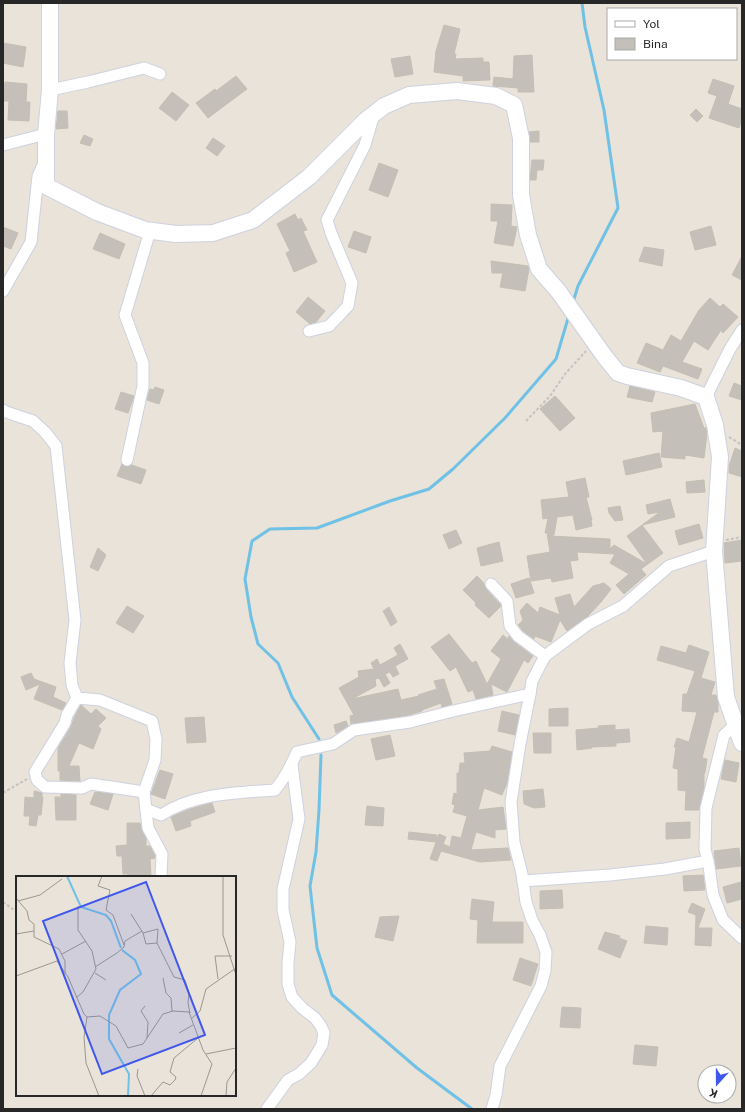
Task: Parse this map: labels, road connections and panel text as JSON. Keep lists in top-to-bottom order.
{
  "legend": ["Yol", "Bina"],
  "north": "bottom"
}
